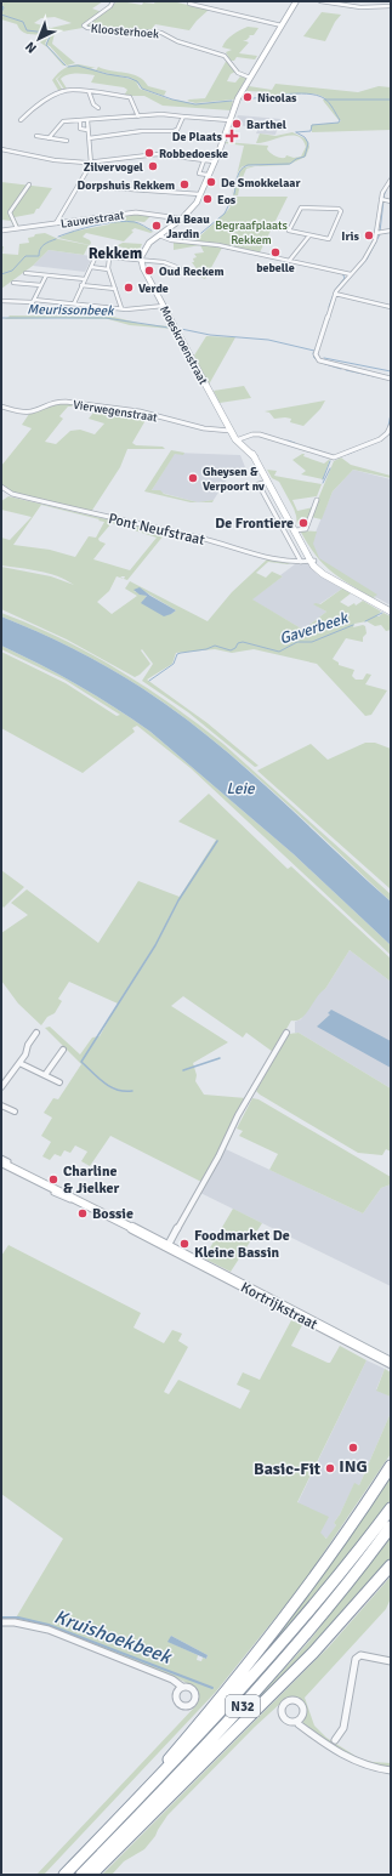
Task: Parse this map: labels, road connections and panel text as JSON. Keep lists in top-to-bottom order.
{
  "streets": {
    "highway": ["N32"],
    "main road": ["Moeskroenstraat", "Kortrijkstraat"],
    "street": [
      "Kloosterhoek",
      "Lauwestraat",
      "Vierwegenstraat",
      "Pont Neufstraat"
    ]
  },
  "crossings": [
    ["Moeskroenstraat", "Vierwegenstraat"],
    ["Moeskroenstraat", "Pont Neufstraat"]
  ],
  "districts": ["Rekkem"],
  "water": [
    "Meurissonbeek",
    "Gaverbeek",
    "Leie",
    "Kruishoekbeek"
  ],
  "parks": ["Begraafplaats Rekkem"],
  "places": {
    "other": [
      "Nicolas",
      "Barthel",
      "Robbedoeske",
      "Zilvervogel",
      "De Smokkelaar",
      "Dorpshuis Rekkem",
      "Eos",
      "Au Beau Jardin",
      "Iris",
      "bebelle",
      "Oud Reckem",
      "Verde",
      "Gheysen & Verpoort nv",
      "De Frontiere",
      "Charline & Jielker",
      "Bossie",
      "Foodmarket De Kleine Bassin",
      "ING",
      "Basic-Fit"
    ],
    "health": ["De Plaats"]
  },
  "north": "bottom left"
}
